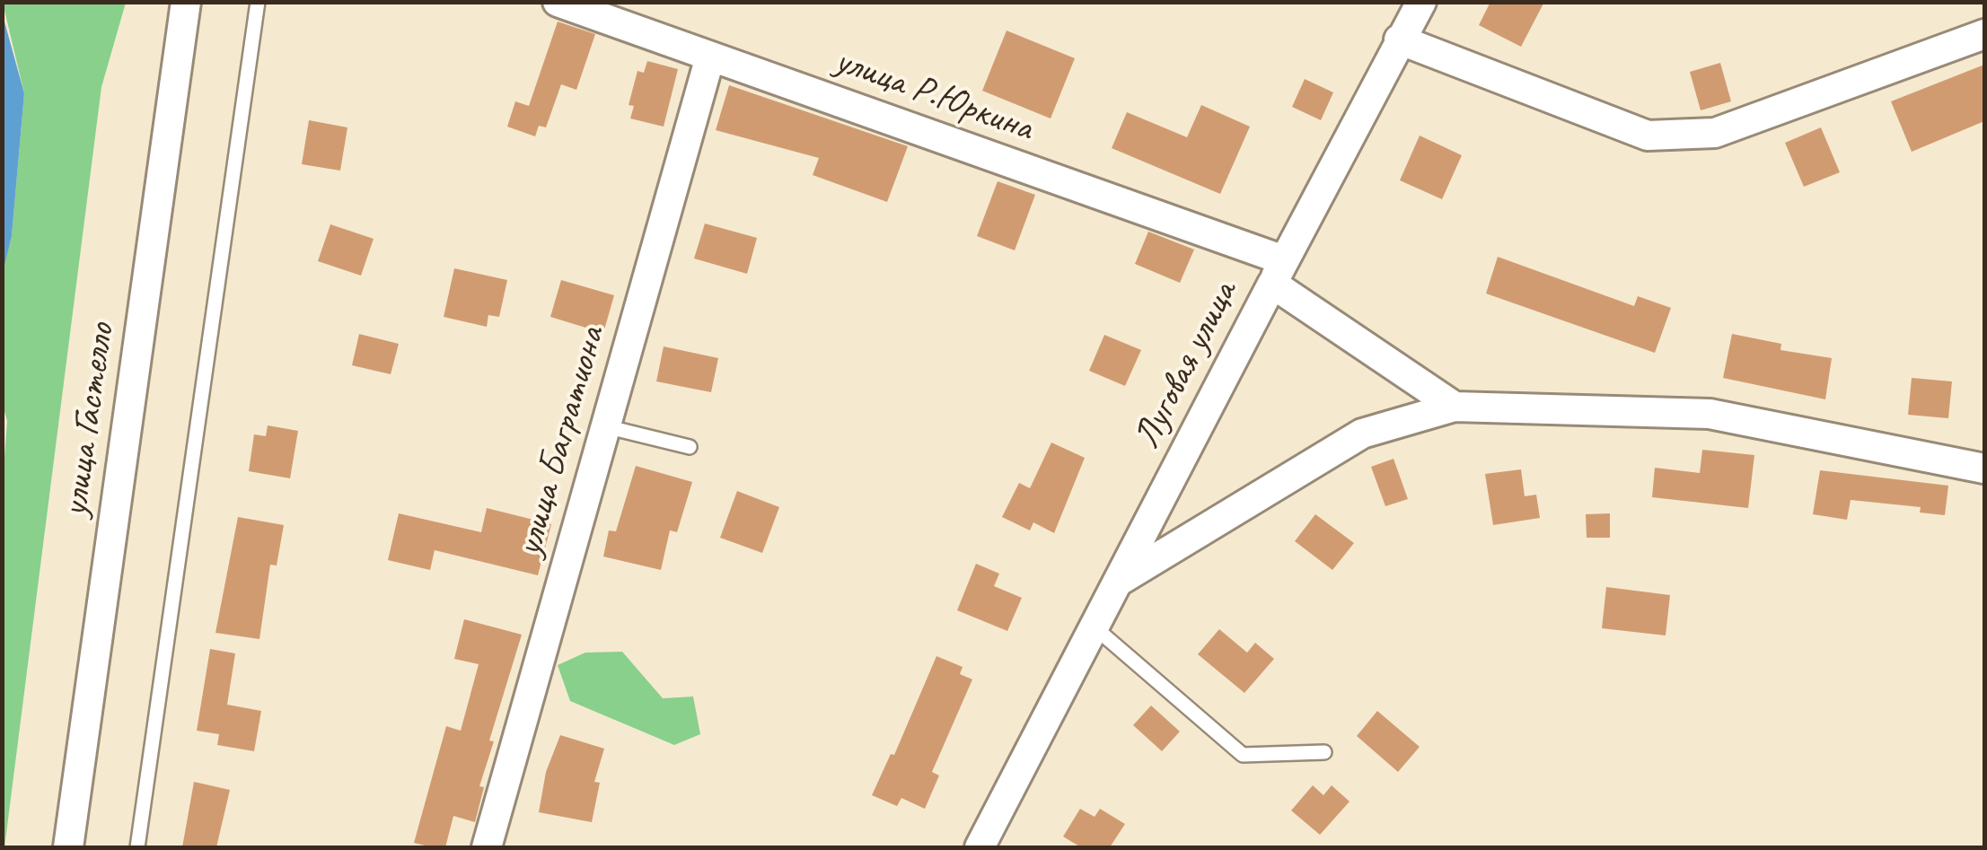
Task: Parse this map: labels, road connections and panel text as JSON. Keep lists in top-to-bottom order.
{
  "streets": {
    "street": [
      "улица Р.Юркина",
      "Луговая улица",
      "улица Гастелло",
      "улица Багратиона"
    ]
  },
  "crossings": [
    ["улица Р.Юркина", "Луговая улица"],
    ["улица Р.Юркина", "улица Багратиона"]
  ]
}
